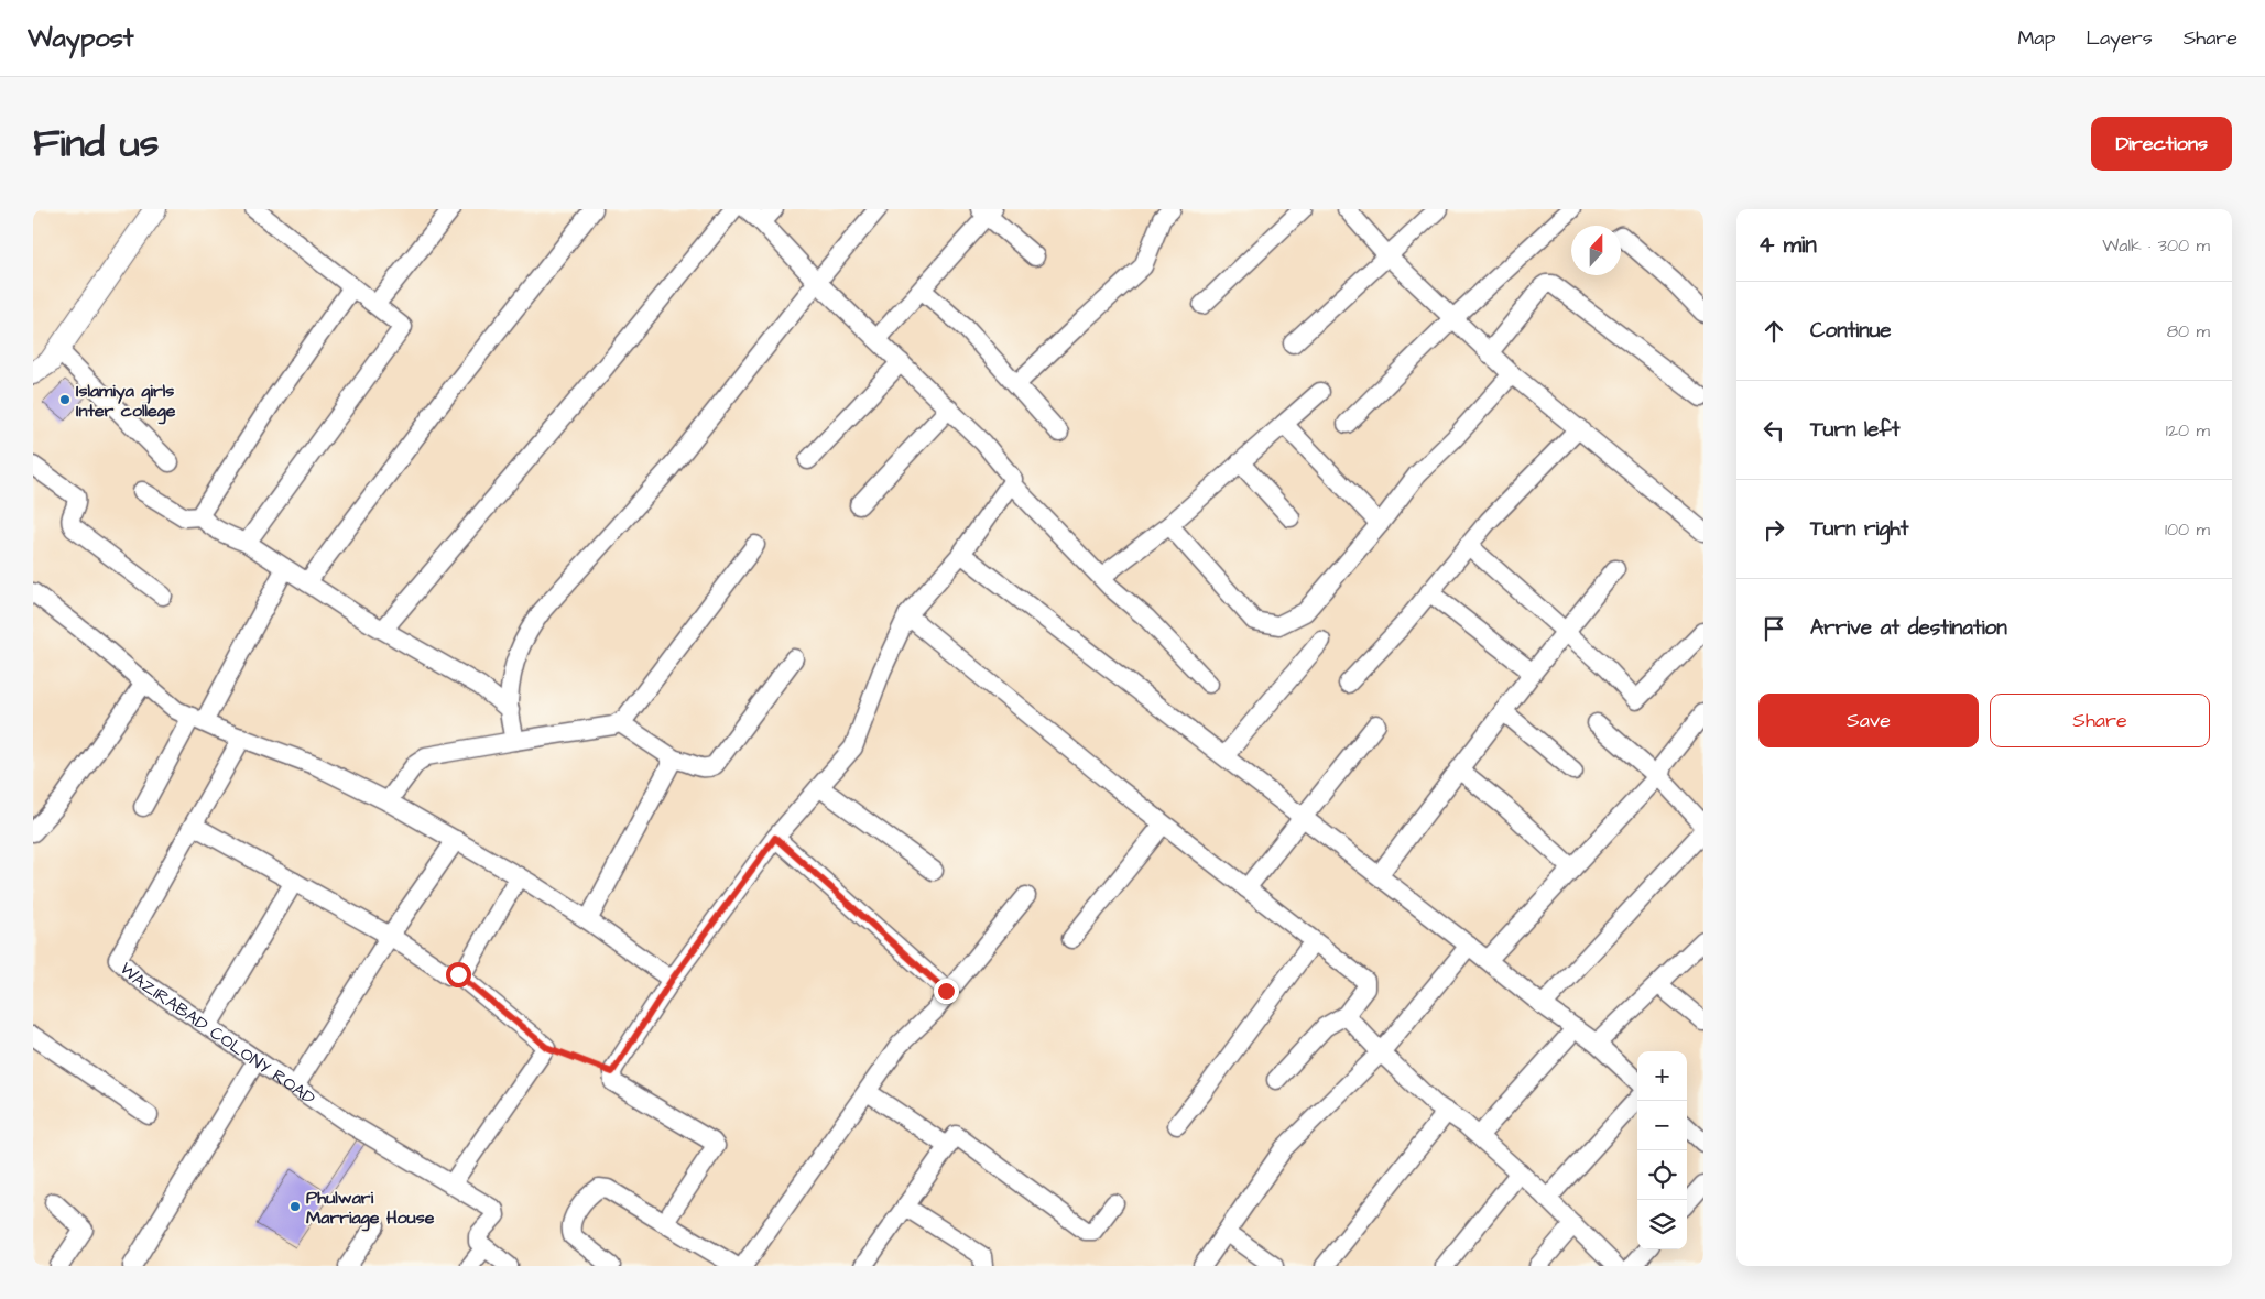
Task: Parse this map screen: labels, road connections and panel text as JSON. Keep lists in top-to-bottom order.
{
  "streets": {
    "street": ["WAZIRABAD COLONY ROAD"]
  },
  "places": ["Islamiya girls Inter college", "Phulwari Marriage House"],
  "north": "top",
  "page": {
    "header": "Waypost",
    "nav": ["Map", "Layers", "Share"],
    "title": "Find us",
    "buttons": [
      "Directions",
      ["Save", "Share"]
    ],
    "heading": ["4 min", "Walk · 300 m"],
    "list": [
      ["Continue", "80 m"],
      ["Turn left", "120 m"],
      ["Turn right", "100 m"],
      "Arrive at destination"
    ],
    "map_buttons": ["+", "−"]
  }
}
